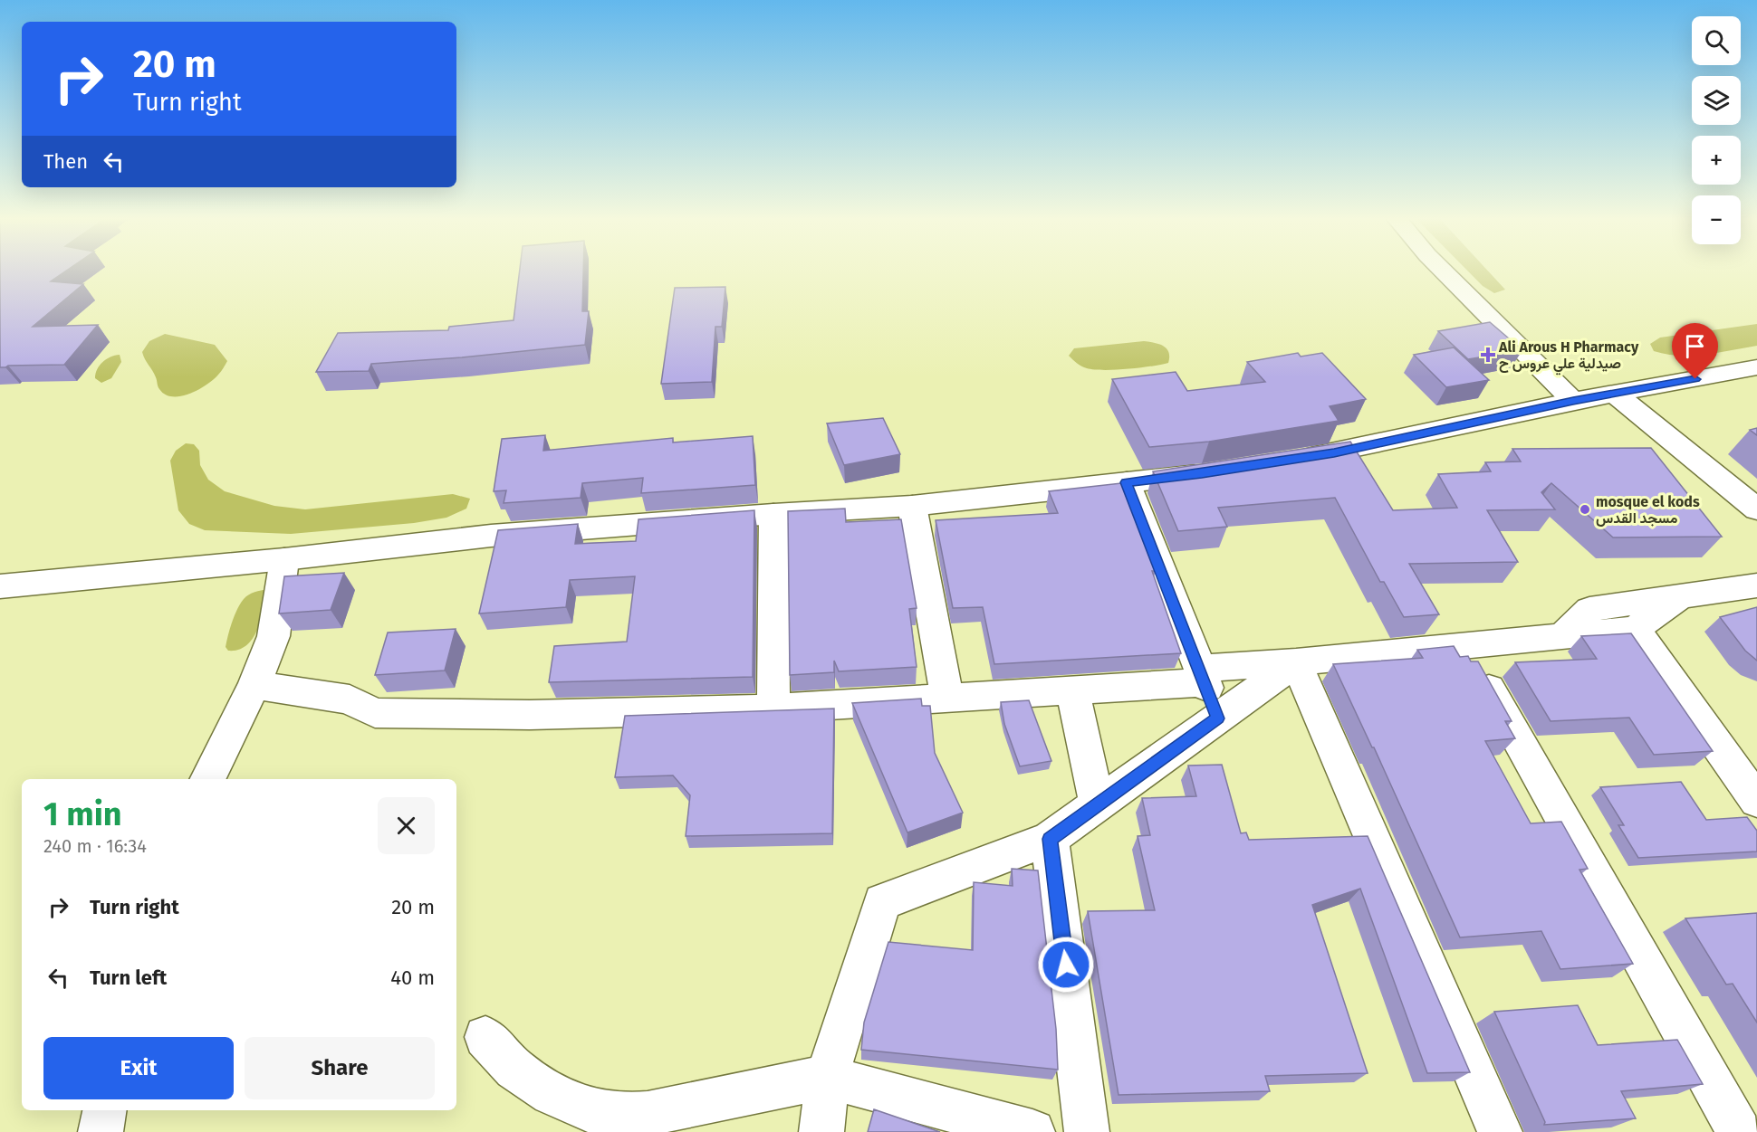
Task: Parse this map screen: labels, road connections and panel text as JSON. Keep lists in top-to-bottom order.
{
  "places": {
    "health": ["Ali Arous H Pharmacy صيدلية علي عروس ح"],
    "other": ["mosque el kods مسجد القدس"]
  },
  "page": {
    "map_buttons": ["+", "−"],
    "turn": ["20 m", "Turn right"],
    "then": "Then",
    "heading": ["1 min", "240 m · 16:34"],
    "list": [
      {
        "name": "Turn right",
        "value": "20 m"
      },
      {
        "name": "Turn left",
        "value": "40 m"
      }
    ],
    "buttons": ["Exit", "Share"]
  }
}
